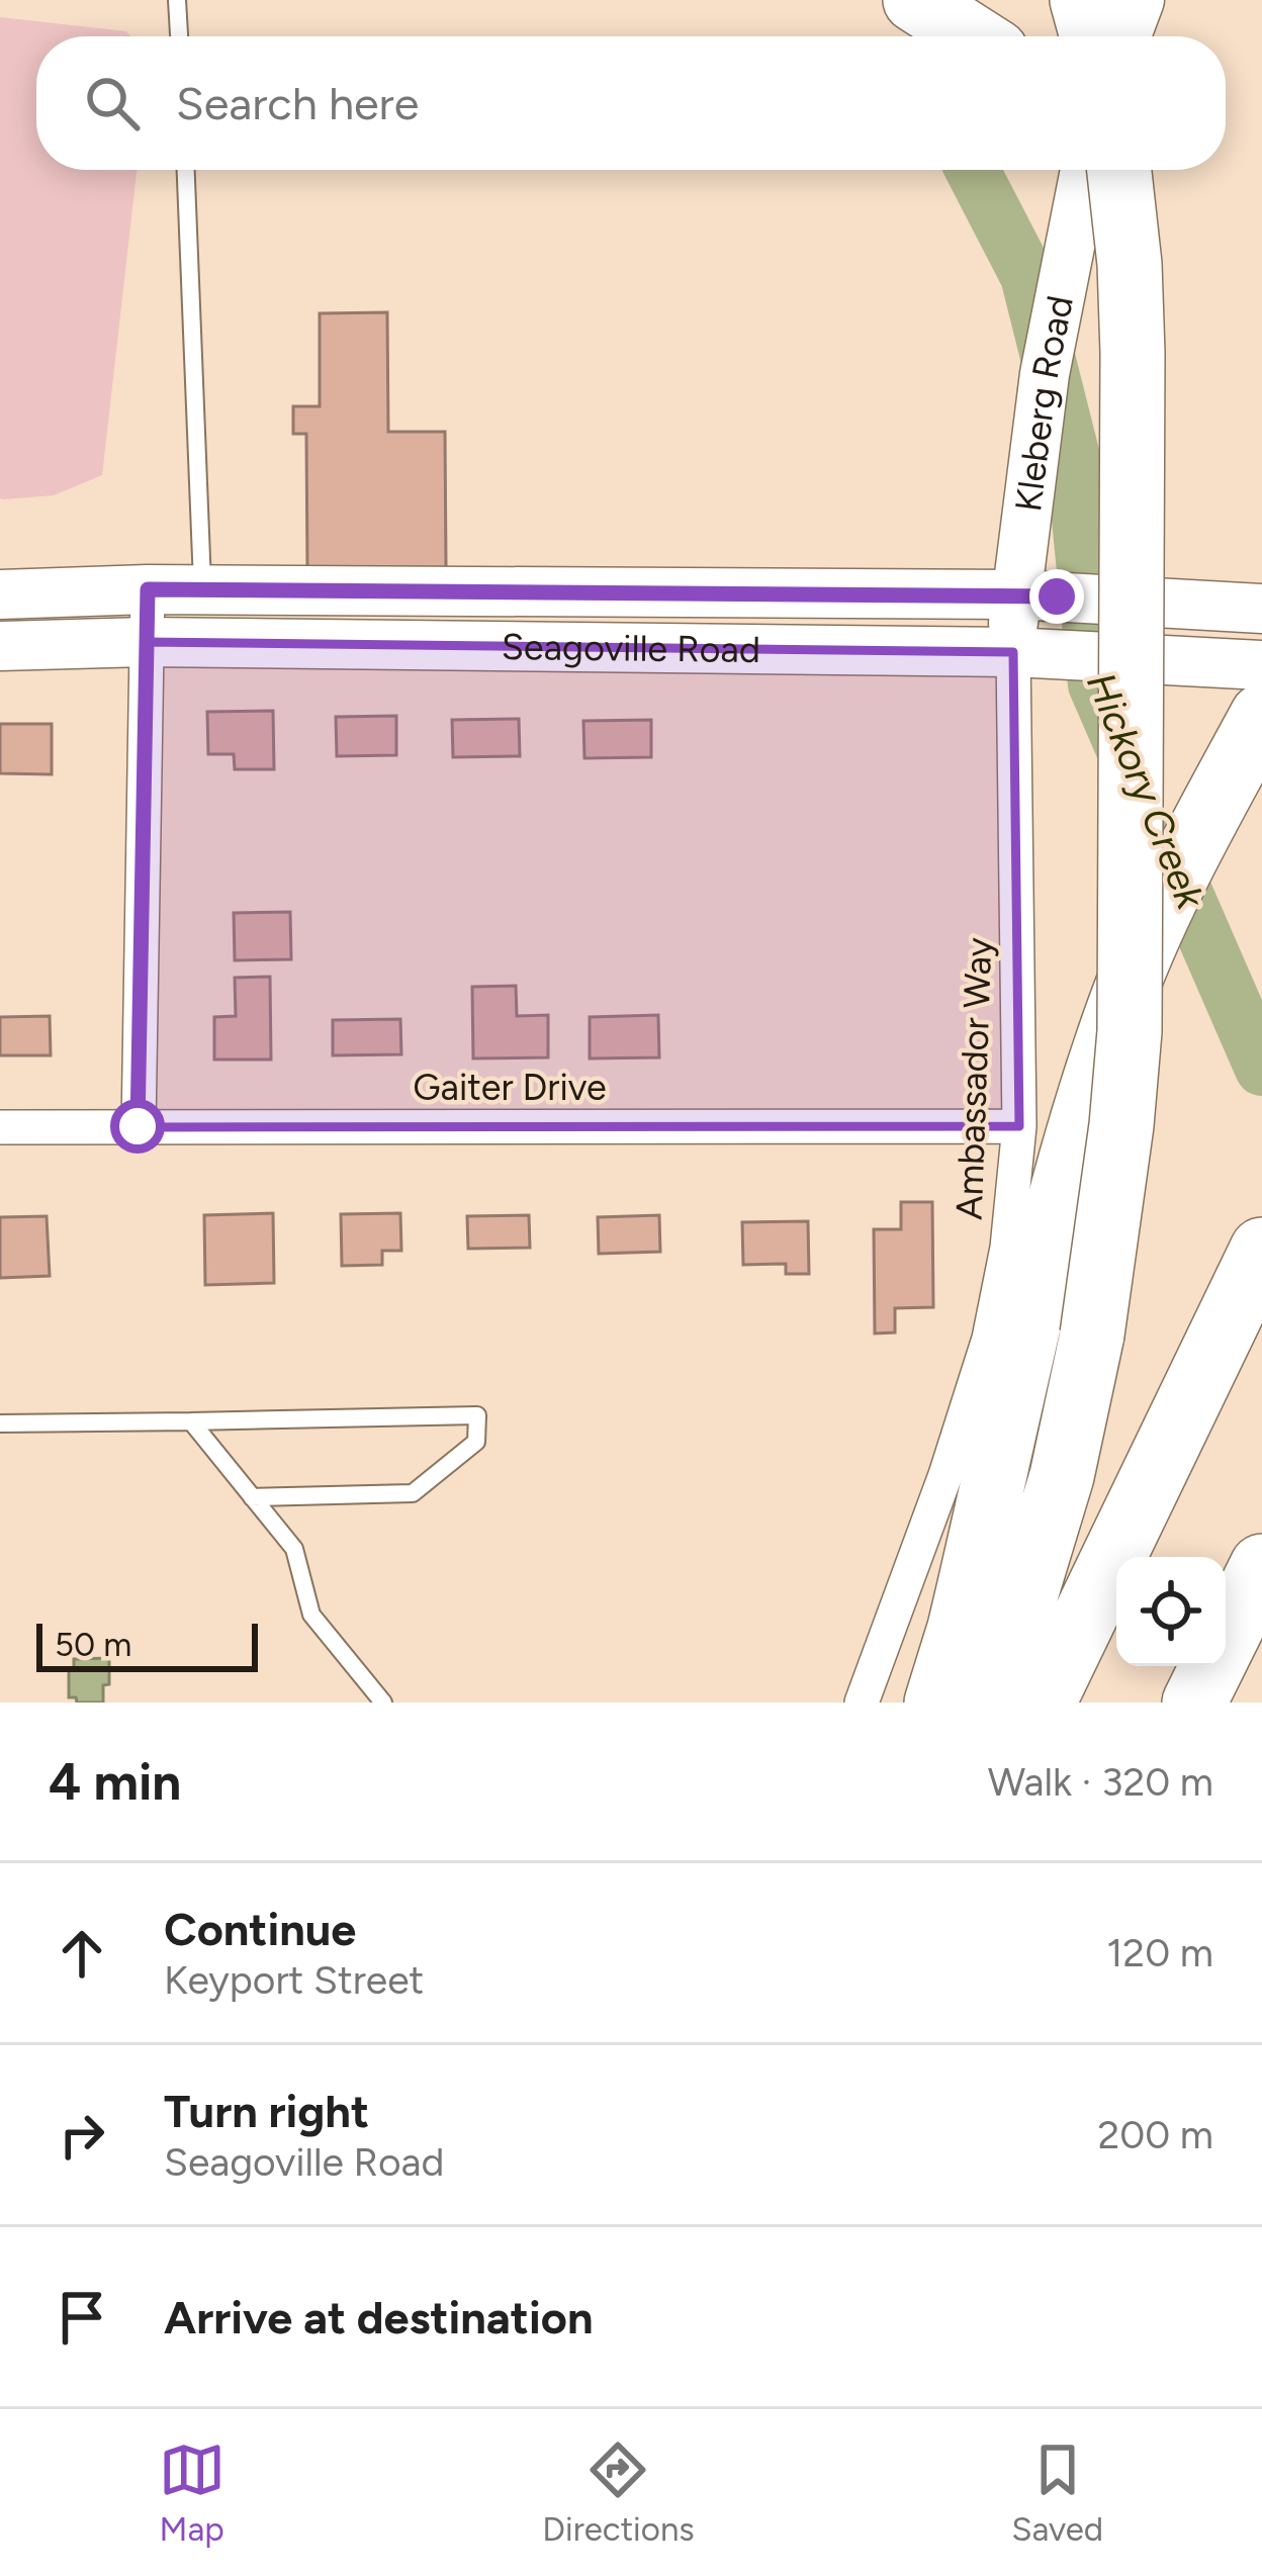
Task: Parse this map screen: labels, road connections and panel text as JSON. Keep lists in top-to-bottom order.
{
  "streets": {
    "main road": ["Kleberg Road", "Seagoville Road"],
    "street": ["Ambassador Way", "Gaiter Drive"]
  },
  "crossings": [
    ["Kleberg Road", "Seagoville Road"],
    ["Kleberg Road", "Ambassador Way"],
    ["Seagoville Road", "Ambassador Way"],
    ["Ambassador Way", "Gaiter Drive"]
  ],
  "water": ["Hickory Creek"],
  "scale_bar": "50 m",
  "page": {
    "search": "Search here",
    "scale": "50 m",
    "heading": ["4 min", "Walk · 320 m"],
    "list": [
      ["Continue", "Keyport Street", "120 m"],
      ["Turn right", "Seagoville Road", "200 m"],
      "Arrive at destination"
    ],
    "nav": ["Map", "Directions", "Saved"]
  }
}
